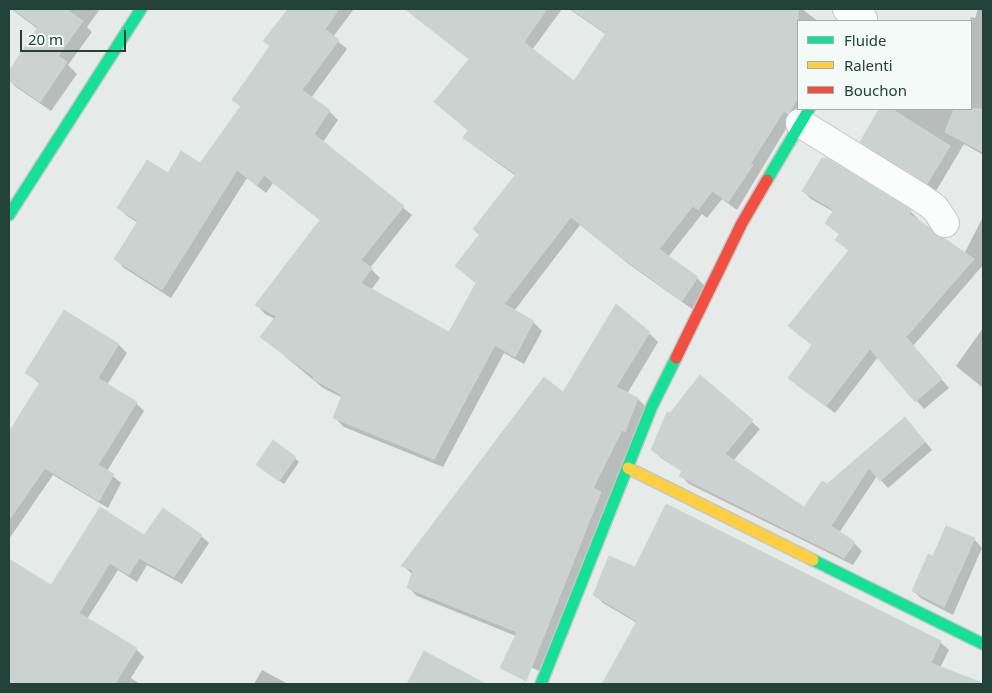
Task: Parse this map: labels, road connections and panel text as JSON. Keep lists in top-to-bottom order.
{
  "legend": ["Fluide", "Ralenti", "Bouchon"],
  "scale_bar": "20 m"
}
